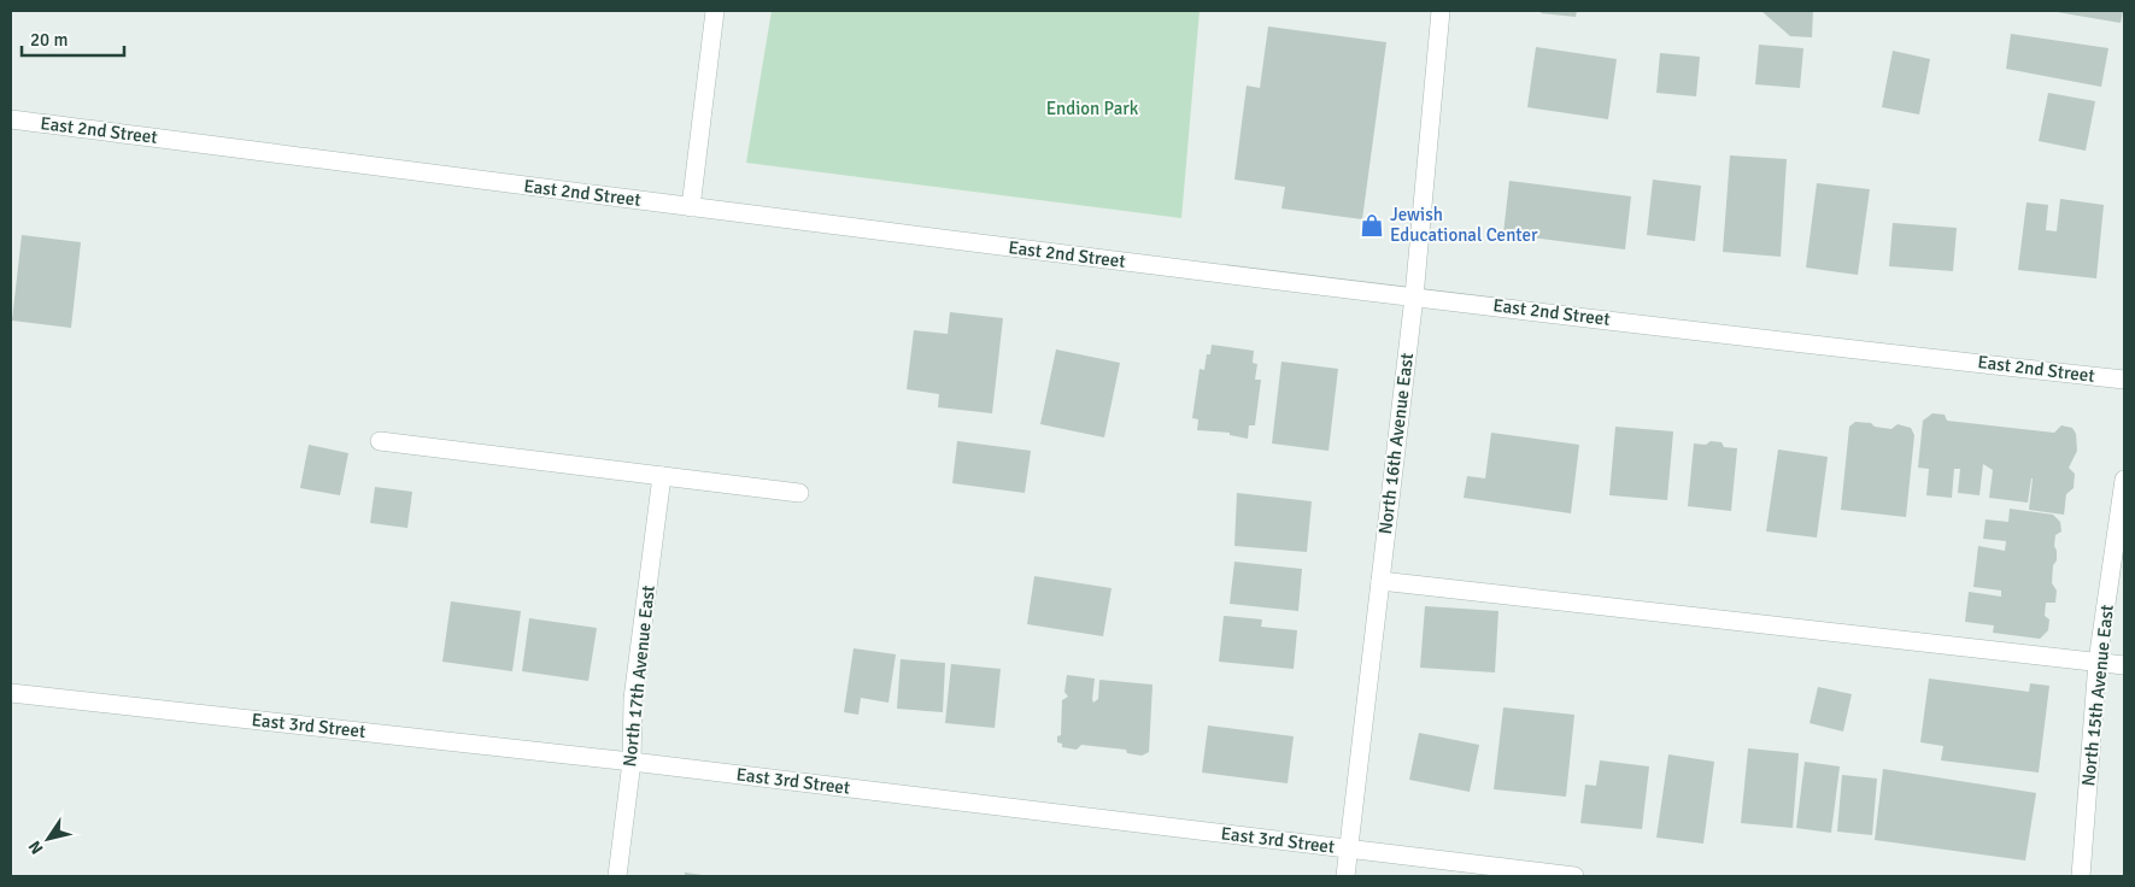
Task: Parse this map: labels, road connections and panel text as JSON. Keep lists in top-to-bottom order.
{
  "streets": {
    "street": [
      "East 2nd Street",
      "North 16th Avenue East",
      "North 17th Avenue East",
      "North 15th Avenue East",
      "East 3rd Street"
    ]
  },
  "crossings": [
    ["East 2nd Street", "North 16th Avenue East"],
    ["North 16th Avenue East", "East 3rd Street"],
    ["North 17th Avenue East", "East 3rd Street"]
  ],
  "parks": ["Endion Park"],
  "places": {
    "shop": ["Jewish Educational Center"]
  },
  "scale_bar": "20 m",
  "north": "bottom left"
}
